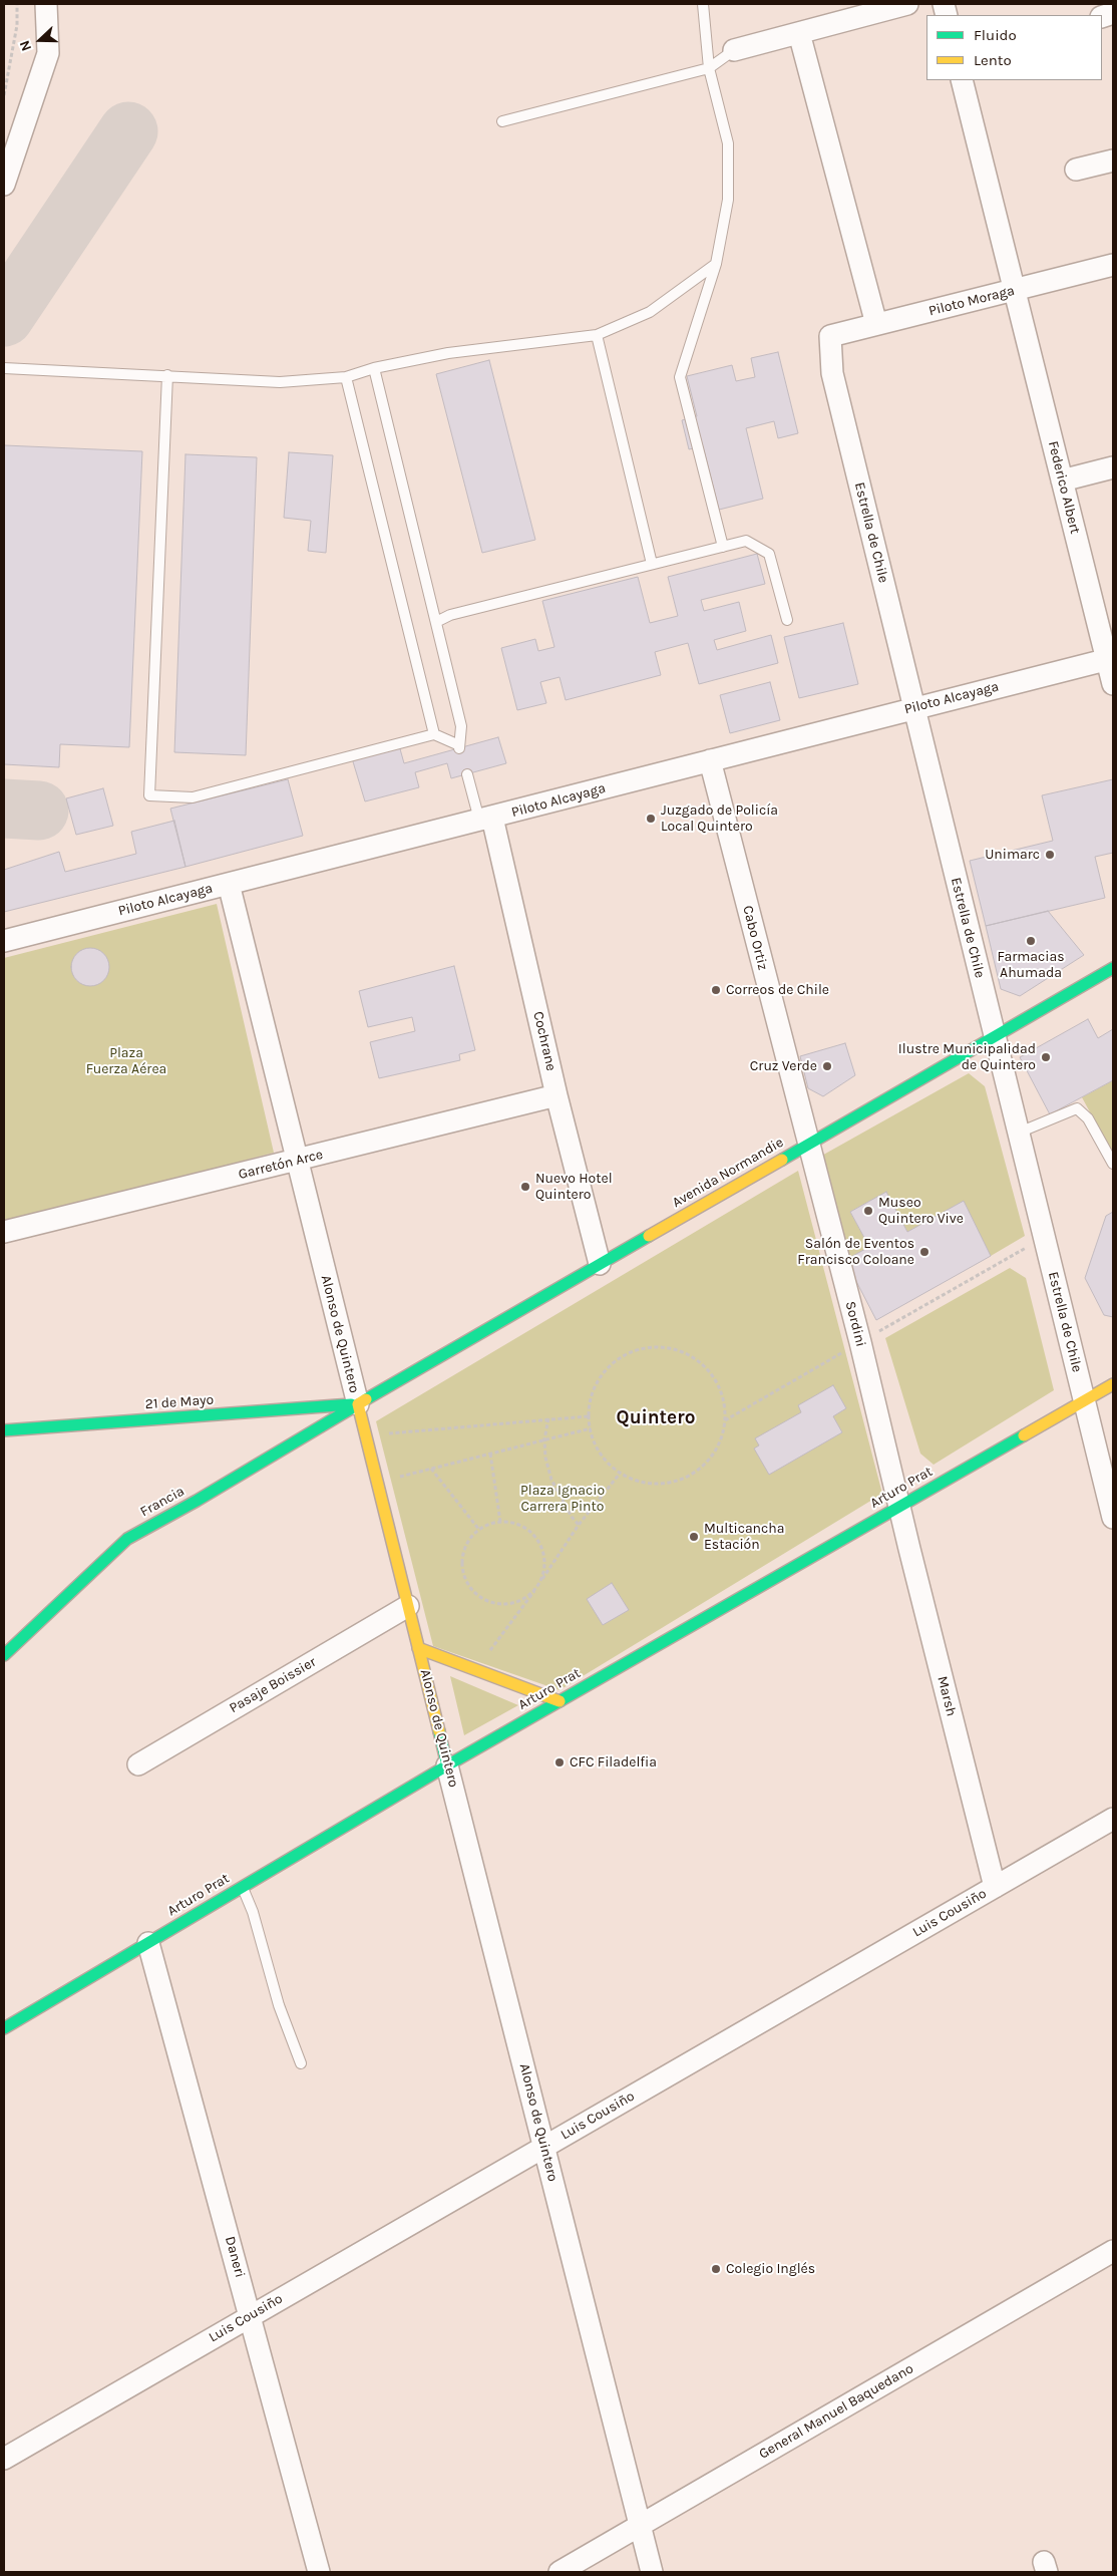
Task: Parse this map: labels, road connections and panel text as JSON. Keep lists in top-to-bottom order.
{
  "streets": {
    "main road": [
      "Avenida Normandie",
      "Alonso de Quintero",
      "21 de Mayo",
      "Arturo Prat",
      "Francia"
    ],
    "street": [
      "Piloto Moraga",
      "Federico Albert",
      "Estrella de Chile",
      "Piloto Alcayaga",
      "Cabo Ortiz",
      "Cochrane",
      "Garretón Arce",
      "Sordini",
      "Pasaje Boissier",
      "Marsh",
      "Luis Cousiño",
      "Daneri",
      "General Manuel Baquedano"
    ]
  },
  "crossings": [
    ["Piloto Moraga", "Federico Albert"],
    ["Piloto Moraga", "Estrella de Chile"],
    ["Federico Albert", "Piloto Alcayaga"],
    ["Estrella de Chile", "Piloto Alcayaga"],
    ["Estrella de Chile", "Avenida Normandie"],
    ["Estrella de Chile", "Arturo Prat"],
    ["Piloto Alcayaga", "Cabo Ortiz"],
    ["Piloto Alcayaga", "Cochrane"],
    ["Piloto Alcayaga", "Alonso de Quintero"],
    ["Cabo Ortiz", "Avenida Normandie"],
    ["Cabo Ortiz", "Sordini"],
    ["Cochrane", "Garretón Arce"],
    ["Cochrane", "Avenida Normandie"],
    ["Garretón Arce", "Alonso de Quintero"],
    ["Avenida Normandie", "Sordini"],
    ["Avenida Normandie", "Alonso de Quintero"],
    ["Avenida Normandie", "21 de Mayo"],
    ["Avenida Normandie", "Francia"],
    ["Sordini", "Arturo Prat"],
    ["Sordini", "Marsh"],
    ["Alonso de Quintero", "21 de Mayo"],
    ["Alonso de Quintero", "Arturo Prat"],
    ["Alonso de Quintero", "Francia"],
    ["Alonso de Quintero", "Pasaje Boissier"],
    ["Alonso de Quintero", "Luis Cousiño"],
    ["Alonso de Quintero", "General Manuel Baquedano"],
    ["21 de Mayo", "Francia"],
    ["Arturo Prat", "Marsh"],
    ["Arturo Prat", "Daneri"],
    ["Marsh", "Luis Cousiño"],
    ["Luis Cousiño", "Daneri"]
  ],
  "districts": ["Quintero"],
  "parks": ["Plaza Fuerza Aérea", "Plaza Ignacio Carrera Pinto"],
  "places": [
    "Juzgado de Policía Local Quintero",
    "Unimarc",
    "Farmacias Ahumada",
    "Correos de Chile",
    "Ilustre Municipalidad de Quintero",
    "Cruz Verde",
    "Nuevo Hotel Quintero",
    "Museo Quintero Vive",
    "Salón de Eventos Francisco Coloane",
    "Multicancha Estación",
    "CFC Filadelfia",
    "Colegio Inglés"
  ],
  "legend": ["Fluido", "Lento"],
  "north": "left"
}
